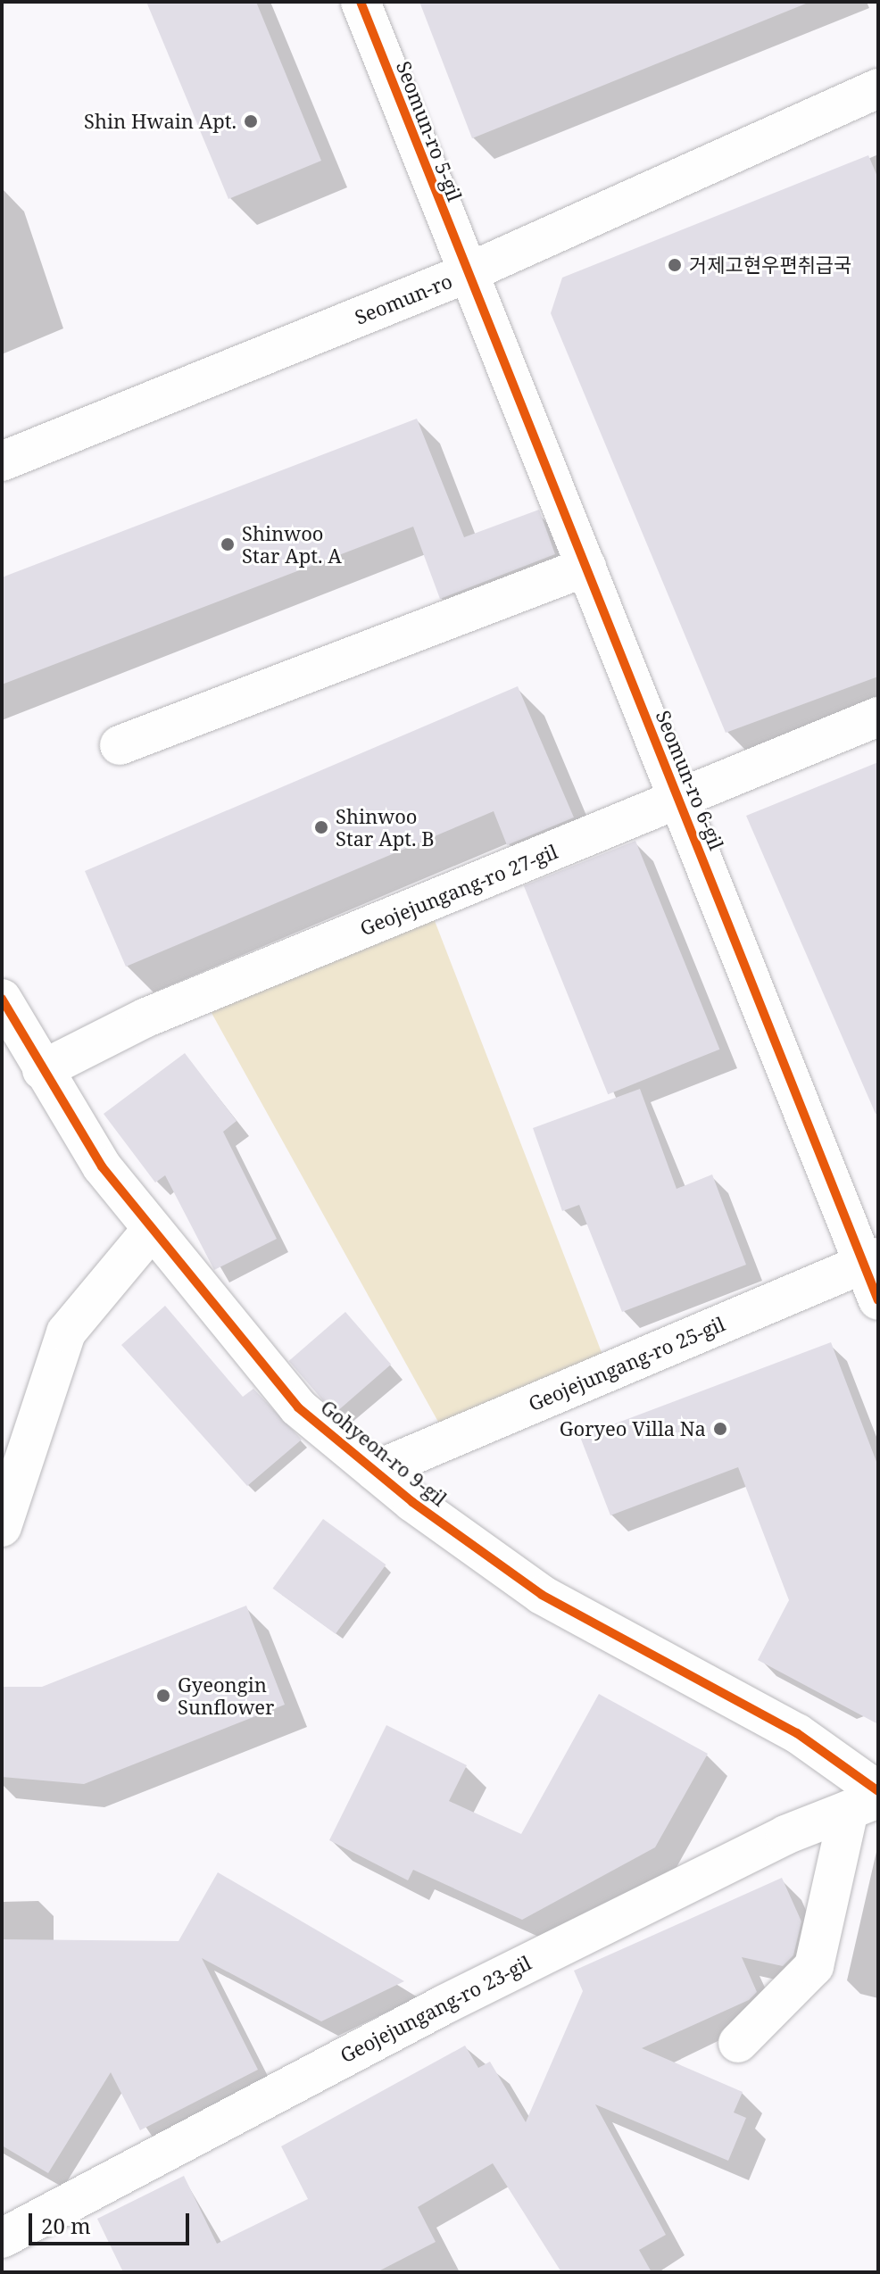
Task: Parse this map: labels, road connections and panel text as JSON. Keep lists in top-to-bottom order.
{
  "streets": {
    "street": [
      "Seomun-ro 5-gil",
      "Seomun-ro",
      "Seomun-ro 6-gil",
      "Geojejungang-ro 27-gil",
      "Geojejungang-ro 25-gil",
      "Gohyeon-ro 9-gil",
      "Geojejungang-ro 23-gil"
    ]
  },
  "crossings": [
    ["Seomun-ro 5-gil", "Seomun-ro"],
    ["Seomun-ro 5-gil", "Seomun-ro 6-gil"],
    ["Seomun-ro", "Seomun-ro 6-gil"],
    ["Seomun-ro 6-gil", "Geojejungang-ro 27-gil"],
    ["Seomun-ro 6-gil", "Geojejungang-ro 25-gil"],
    ["Geojejungang-ro 27-gil", "Gohyeon-ro 9-gil"],
    ["Geojejungang-ro 25-gil", "Gohyeon-ro 9-gil"],
    ["Gohyeon-ro 9-gil", "Geojejungang-ro 23-gil"]
  ],
  "places": [
    "Shin Hwain Apt.",
    "거제고현우편취급국",
    "Shinwoo Star Apt. A",
    "Shinwoo Star Apt. B",
    "Goryeo Villa Na",
    "Gyeongin Sunflower"
  ],
  "scale_bar": "20 m"
}
